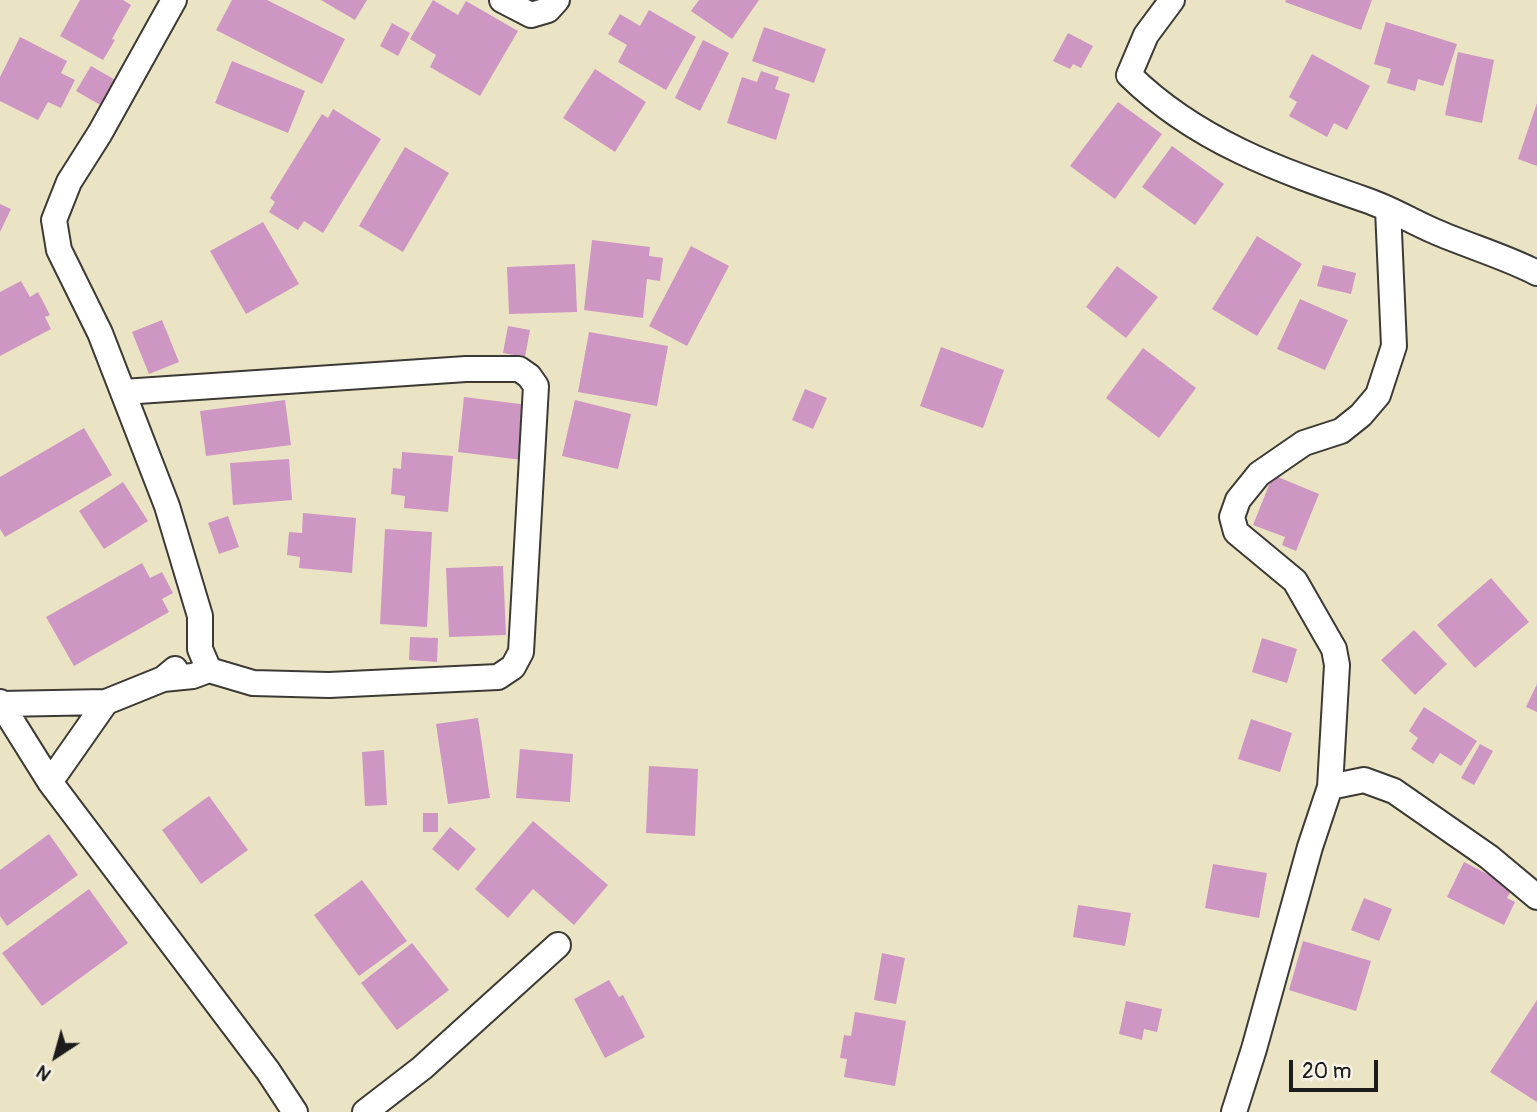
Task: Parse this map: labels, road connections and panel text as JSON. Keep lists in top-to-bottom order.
{
  "scale_bar": "20 m",
  "north": "bottom left"
}
